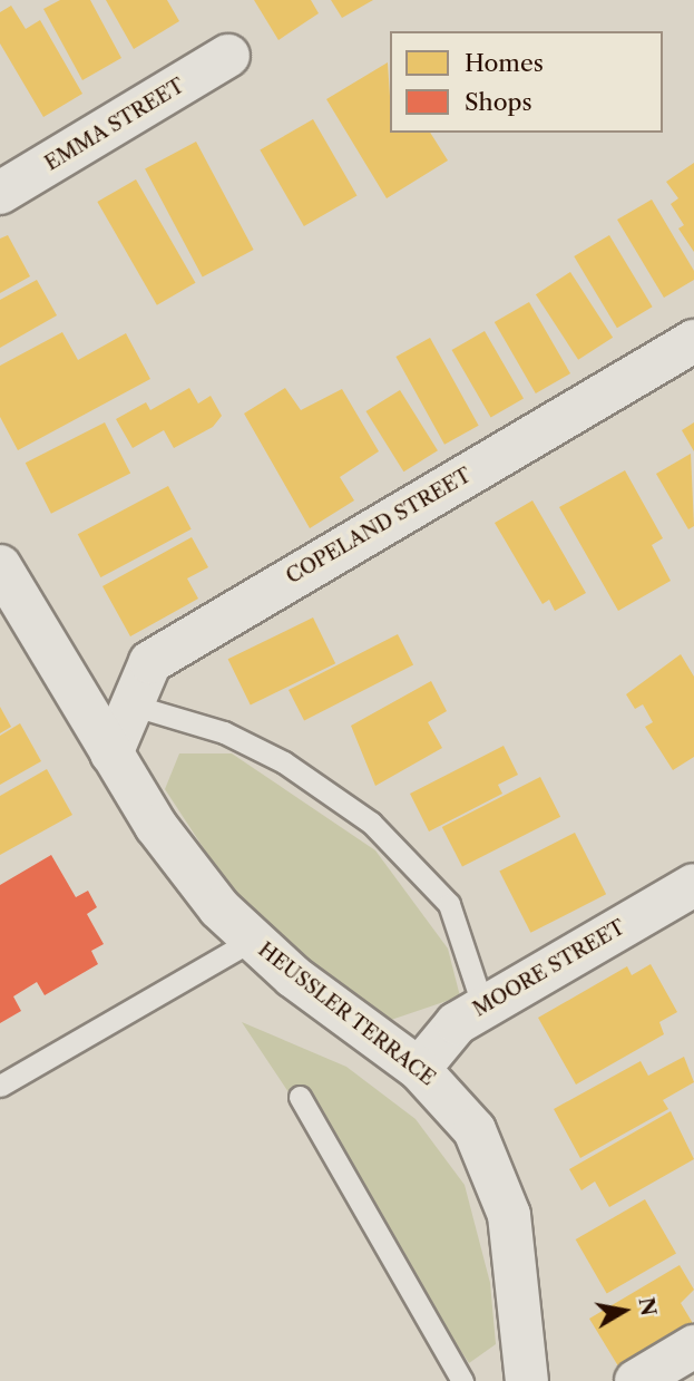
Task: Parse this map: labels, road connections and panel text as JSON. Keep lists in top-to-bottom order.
{
  "streets": {
    "street": [
      "EMMA STREET",
      "COPELAND STREET",
      "MOORE STREET",
      "HEUSSLER TERRACE"
    ]
  },
  "crossings": [
    ["COPELAND STREET", "HEUSSLER TERRACE"],
    ["MOORE STREET", "HEUSSLER TERRACE"]
  ],
  "legend": ["Homes", "Shops"],
  "north": "right"
}
